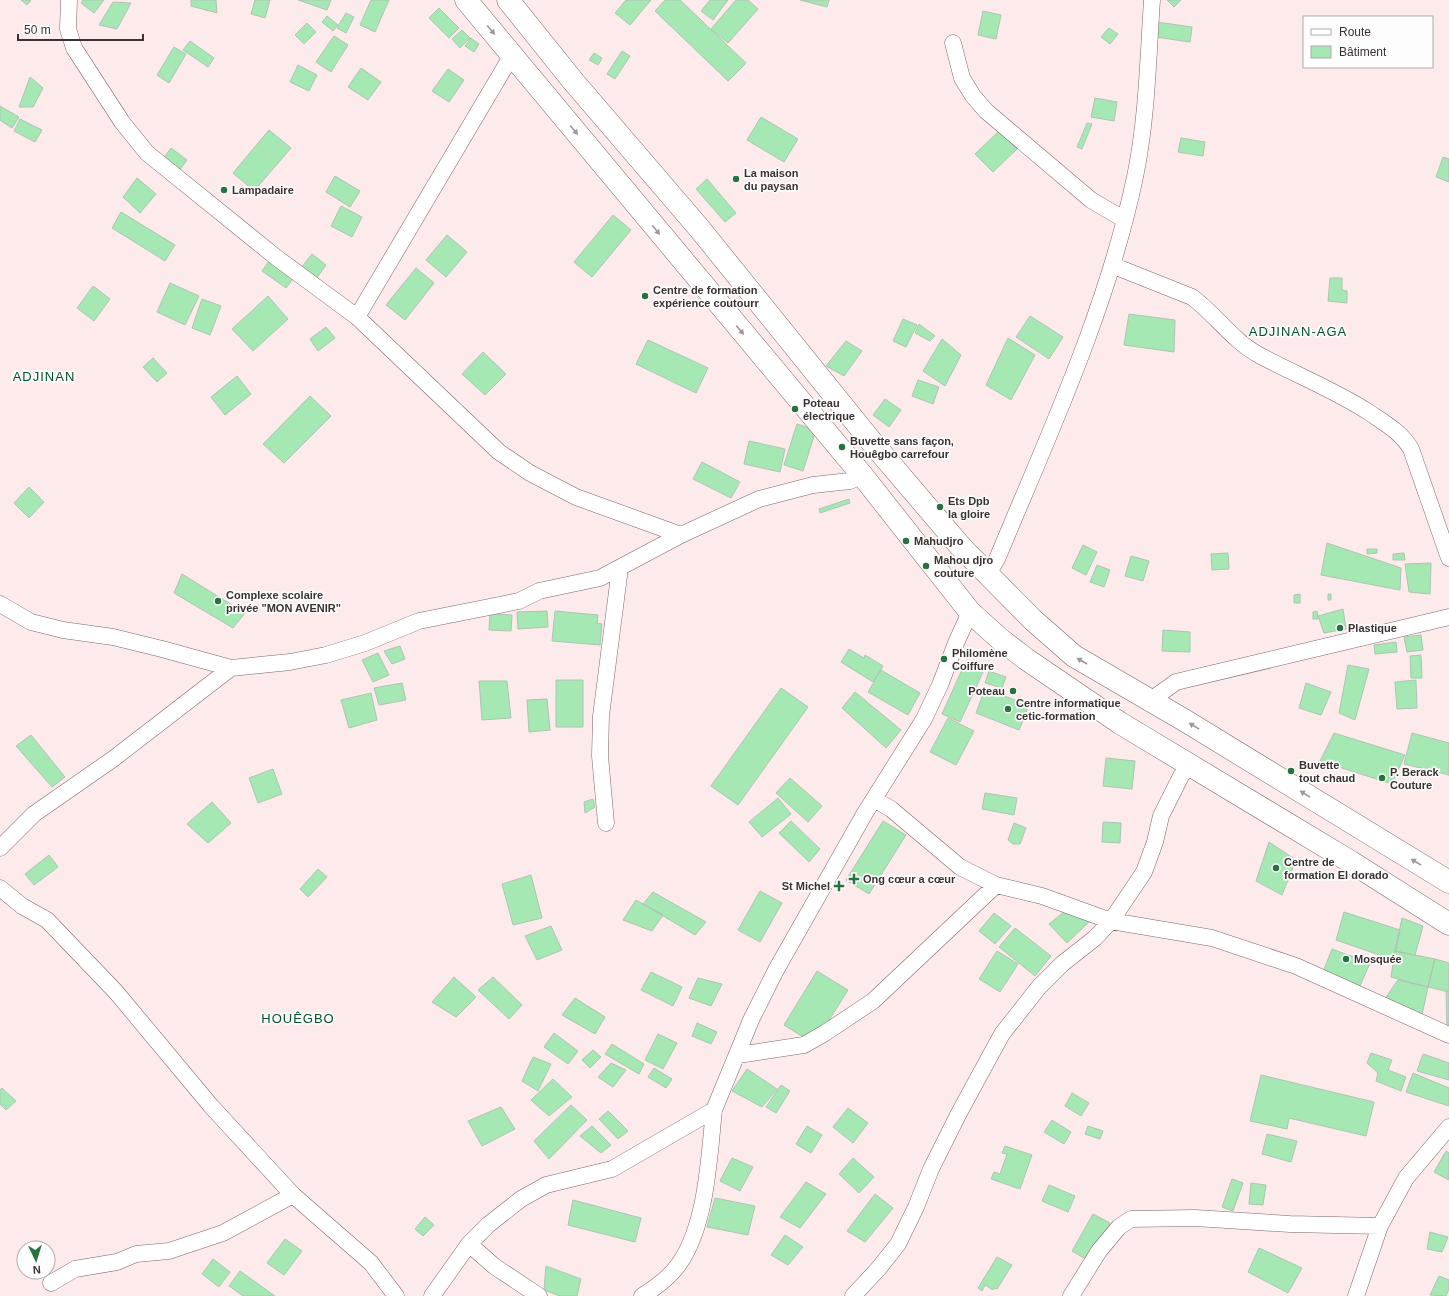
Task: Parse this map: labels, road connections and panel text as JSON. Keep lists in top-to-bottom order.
{
  "districts": ["ADJINAN-AGA", "ADJINAN", "HOUÊGBO"],
  "places": {
    "other": [
      "La maison du paysan",
      "Lampadaire",
      "Centre de formation expérience coutourr",
      "Poteau électrique",
      "Buvette sans façon, Houêgbo carrefour",
      "Ets Dpb la gloire",
      "Mahudjro",
      "Mahou djro couture",
      "Complexe scolaire privée \"MON AVENIR\"",
      "Plastique",
      "Philomène Coiffure",
      "Poteau",
      "Centre informatique cetic-formation",
      "Buvette tout chaud",
      "P. Berack Couture",
      "Centre de formation El dorado",
      "Mosquée"
    ],
    "health": ["Ong cœur a cœur", "St Michel"]
  },
  "legend": ["Route", "Bâtiment"],
  "scale_bar": "50 m",
  "north": "bottom"
}
